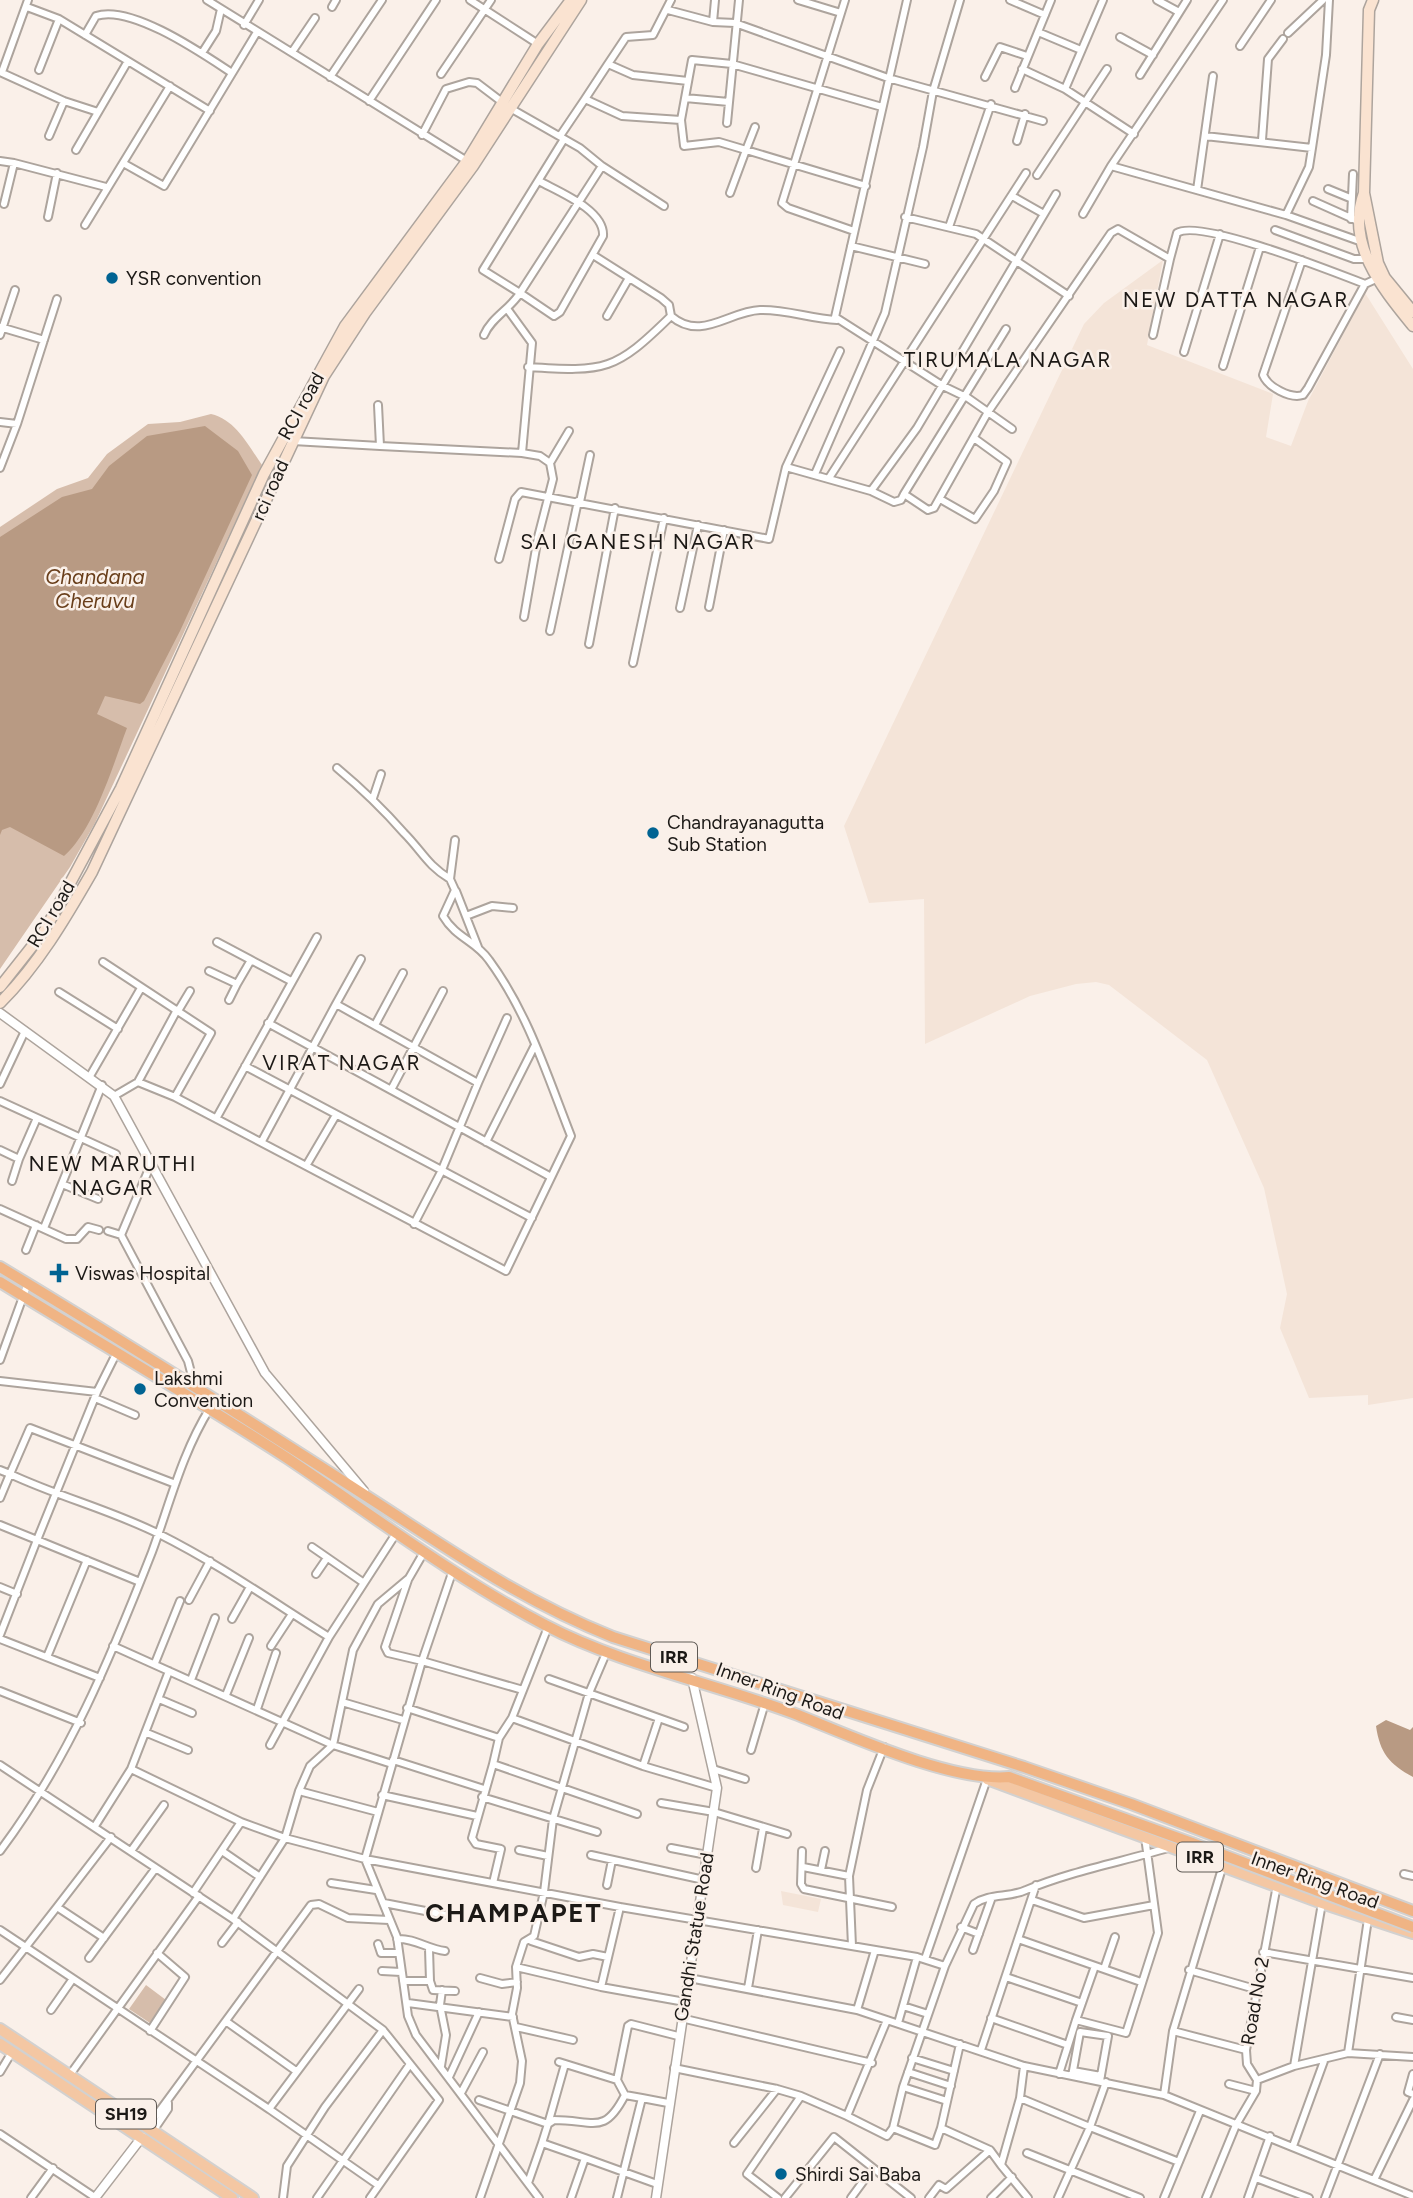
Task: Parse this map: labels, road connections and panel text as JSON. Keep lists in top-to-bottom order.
{
  "streets": {
    "highway": ["IRR", "Inner Ring Road"],
    "main road": ["RCI road", "rci road", "SH19"],
    "street": ["Gandhi Statue Road", "Road No 2"]
  },
  "crossings": [
    ["RCI road", "rci road"],
    ["Inner Ring Road", "Gandhi Statue Road"],
    ["Inner Ring Road", "Road No 2"]
  ],
  "districts": [
    "NEW DATTA NAGAR",
    "TIRUMALA NAGAR",
    "SAI GANESH NAGAR",
    "VIRAT NAGAR",
    "NEW MARUTHI NAGAR",
    "CHAMPAPET"
  ],
  "water": ["Chandana Cheruvu"],
  "places": {
    "other": [
      "YSR convention",
      "Chandrayanagutta Sub Station",
      "Lakshmi Convention",
      "Shirdi Sai Baba"
    ],
    "health": ["Viswas Hospital"]
  }
}
